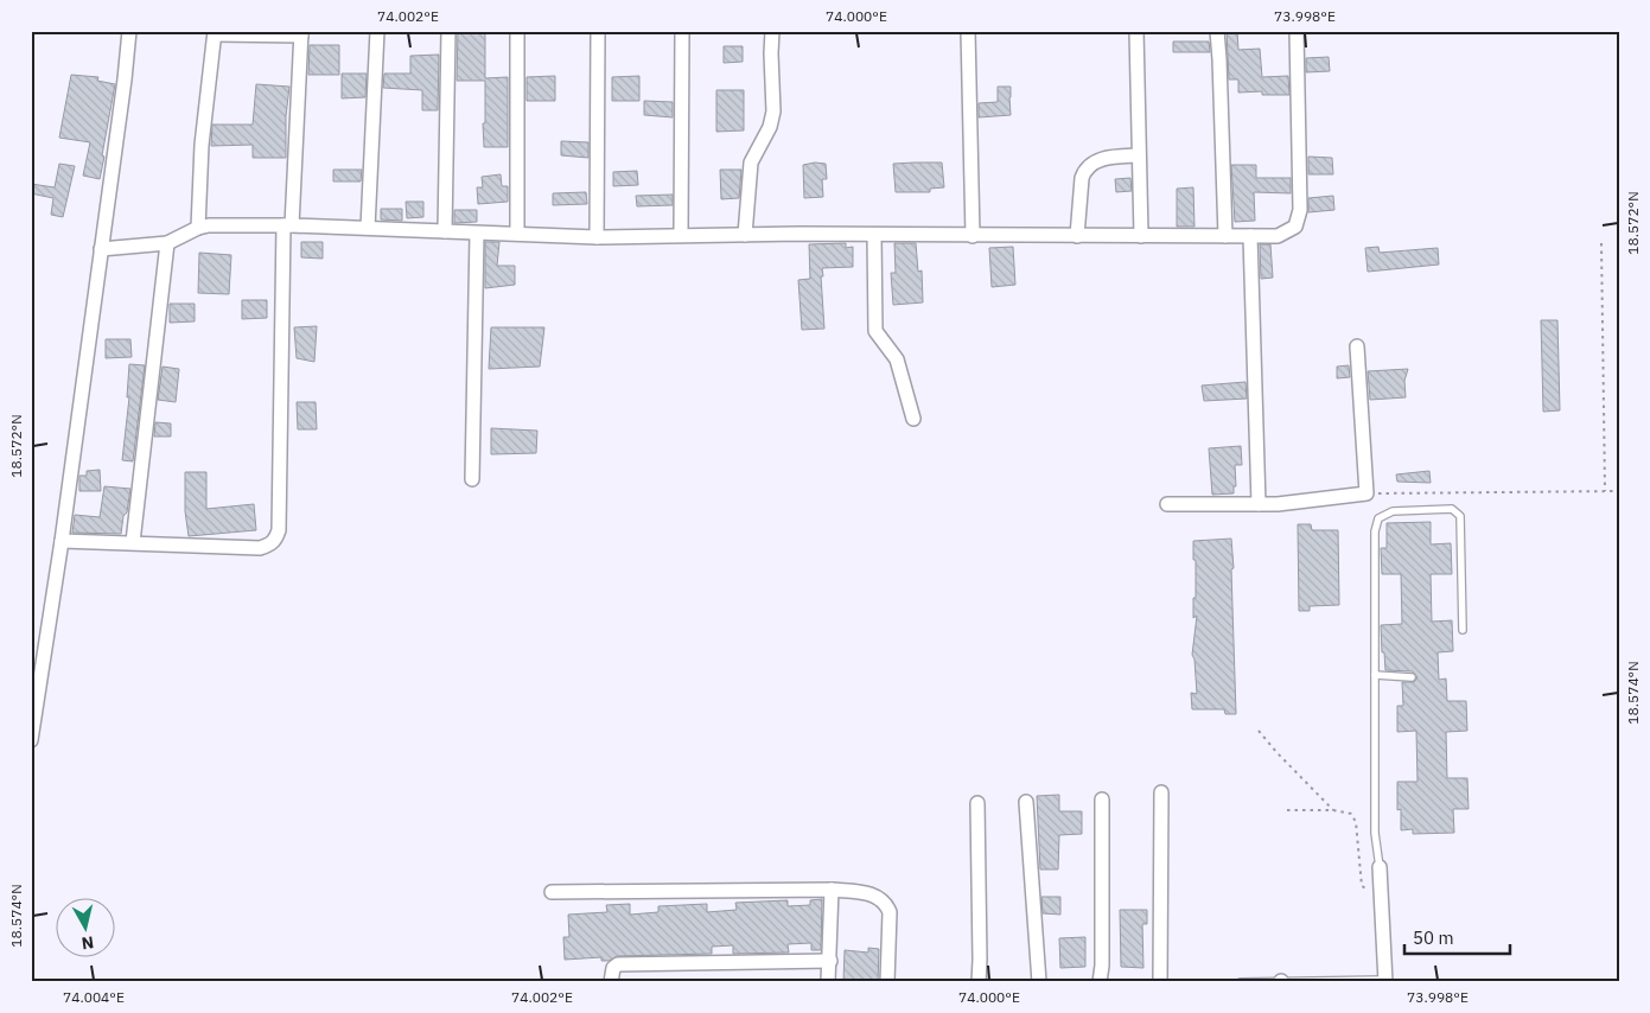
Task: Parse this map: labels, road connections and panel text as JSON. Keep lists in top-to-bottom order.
{
  "scale_bar": "50 m",
  "north": "bottom",
  "coordinates": [
    "74.002°E",
    "74.000°E",
    "73.998°E",
    "18.572°N",
    "18.574°N",
    "74.004°E"
  ]
}
